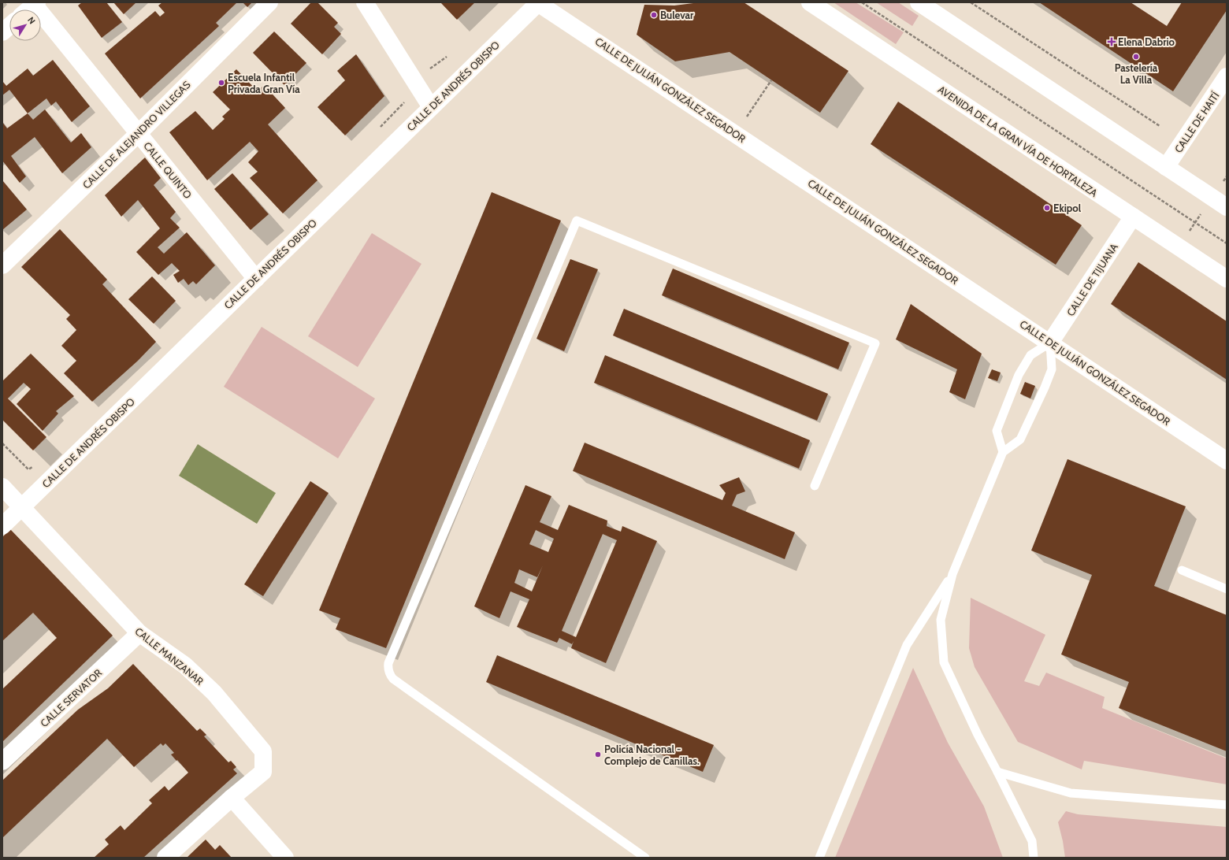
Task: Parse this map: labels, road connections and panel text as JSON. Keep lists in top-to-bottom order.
{
  "streets": {
    "street": [
      "CALLE DE ANDRÉS OBISPO",
      "CALLE DE JULIÁN GONZÁLEZ SEGADOR",
      "CALLE DE HAITÍ",
      "CALLE DE ALEJANDRO VILLEGAS",
      "AVENIDA DE LA GRAN VÍA DE HORTALEZA",
      "CALLE QUINTO",
      "CALLE DE TIJUANA",
      "CALLE MANZANAR",
      "CALLE SERVATOR"
    ]
  },
  "crossings": [
    ["CALLE DE ANDRÉS OBISPO", "CALLE DE JULIÁN GONZÁLEZ SEGADOR"],
    ["CALLE DE ANDRÉS OBISPO", "CALLE QUINTO"],
    ["CALLE DE ANDRÉS OBISPO", "CALLE MANZANAR"],
    ["CALLE DE JULIÁN GONZÁLEZ SEGADOR", "CALLE DE TIJUANA"],
    ["CALLE DE ALEJANDRO VILLEGAS", "CALLE QUINTO"],
    ["AVENIDA DE LA GRAN VÍA DE HORTALEZA", "CALLE DE TIJUANA"],
    ["CALLE MANZANAR", "CALLE SERVATOR"]
  ],
  "places": {
    "other": [
      "Bulevar",
      "Pastelería La Villa",
      "Escuela Infantil Privada Gran Vía",
      "Ekipol",
      "Policía Nacional - Complejo de Canillas."
    ],
    "health": ["Elena Dabrio"]
  },
  "north": "top right"
}
